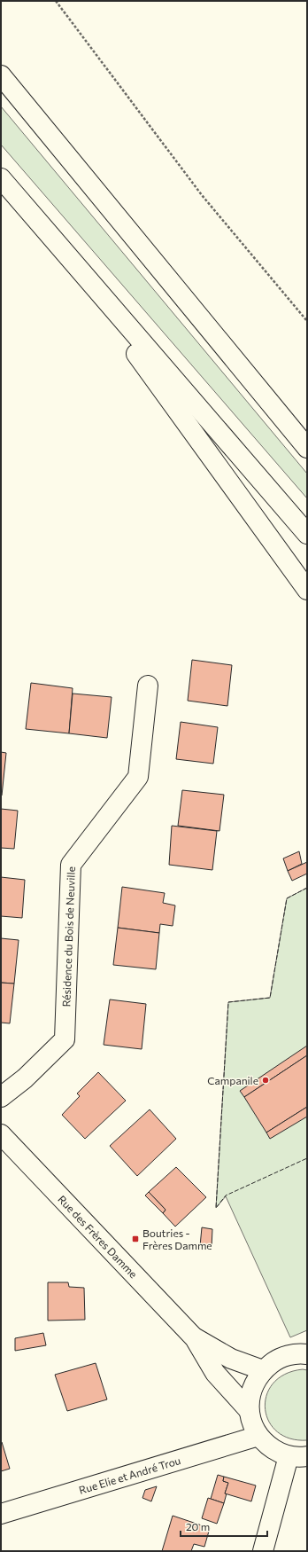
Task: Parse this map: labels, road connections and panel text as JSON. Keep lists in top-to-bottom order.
{
  "streets": {
    "street": ["Résidence du Bois de Neuville", "Rue des Frères Damme", "Rue Elie et André Trou"]
  },
  "crossings": [
    ["Rue des Frères Damme", "Rue Elie et André Trou"]
  ],
  "places": {
    "other": ["Campanile"],
    "transit": ["Boutries - Frères Damme"]
  },
  "scale_bar": "20 m"
}
